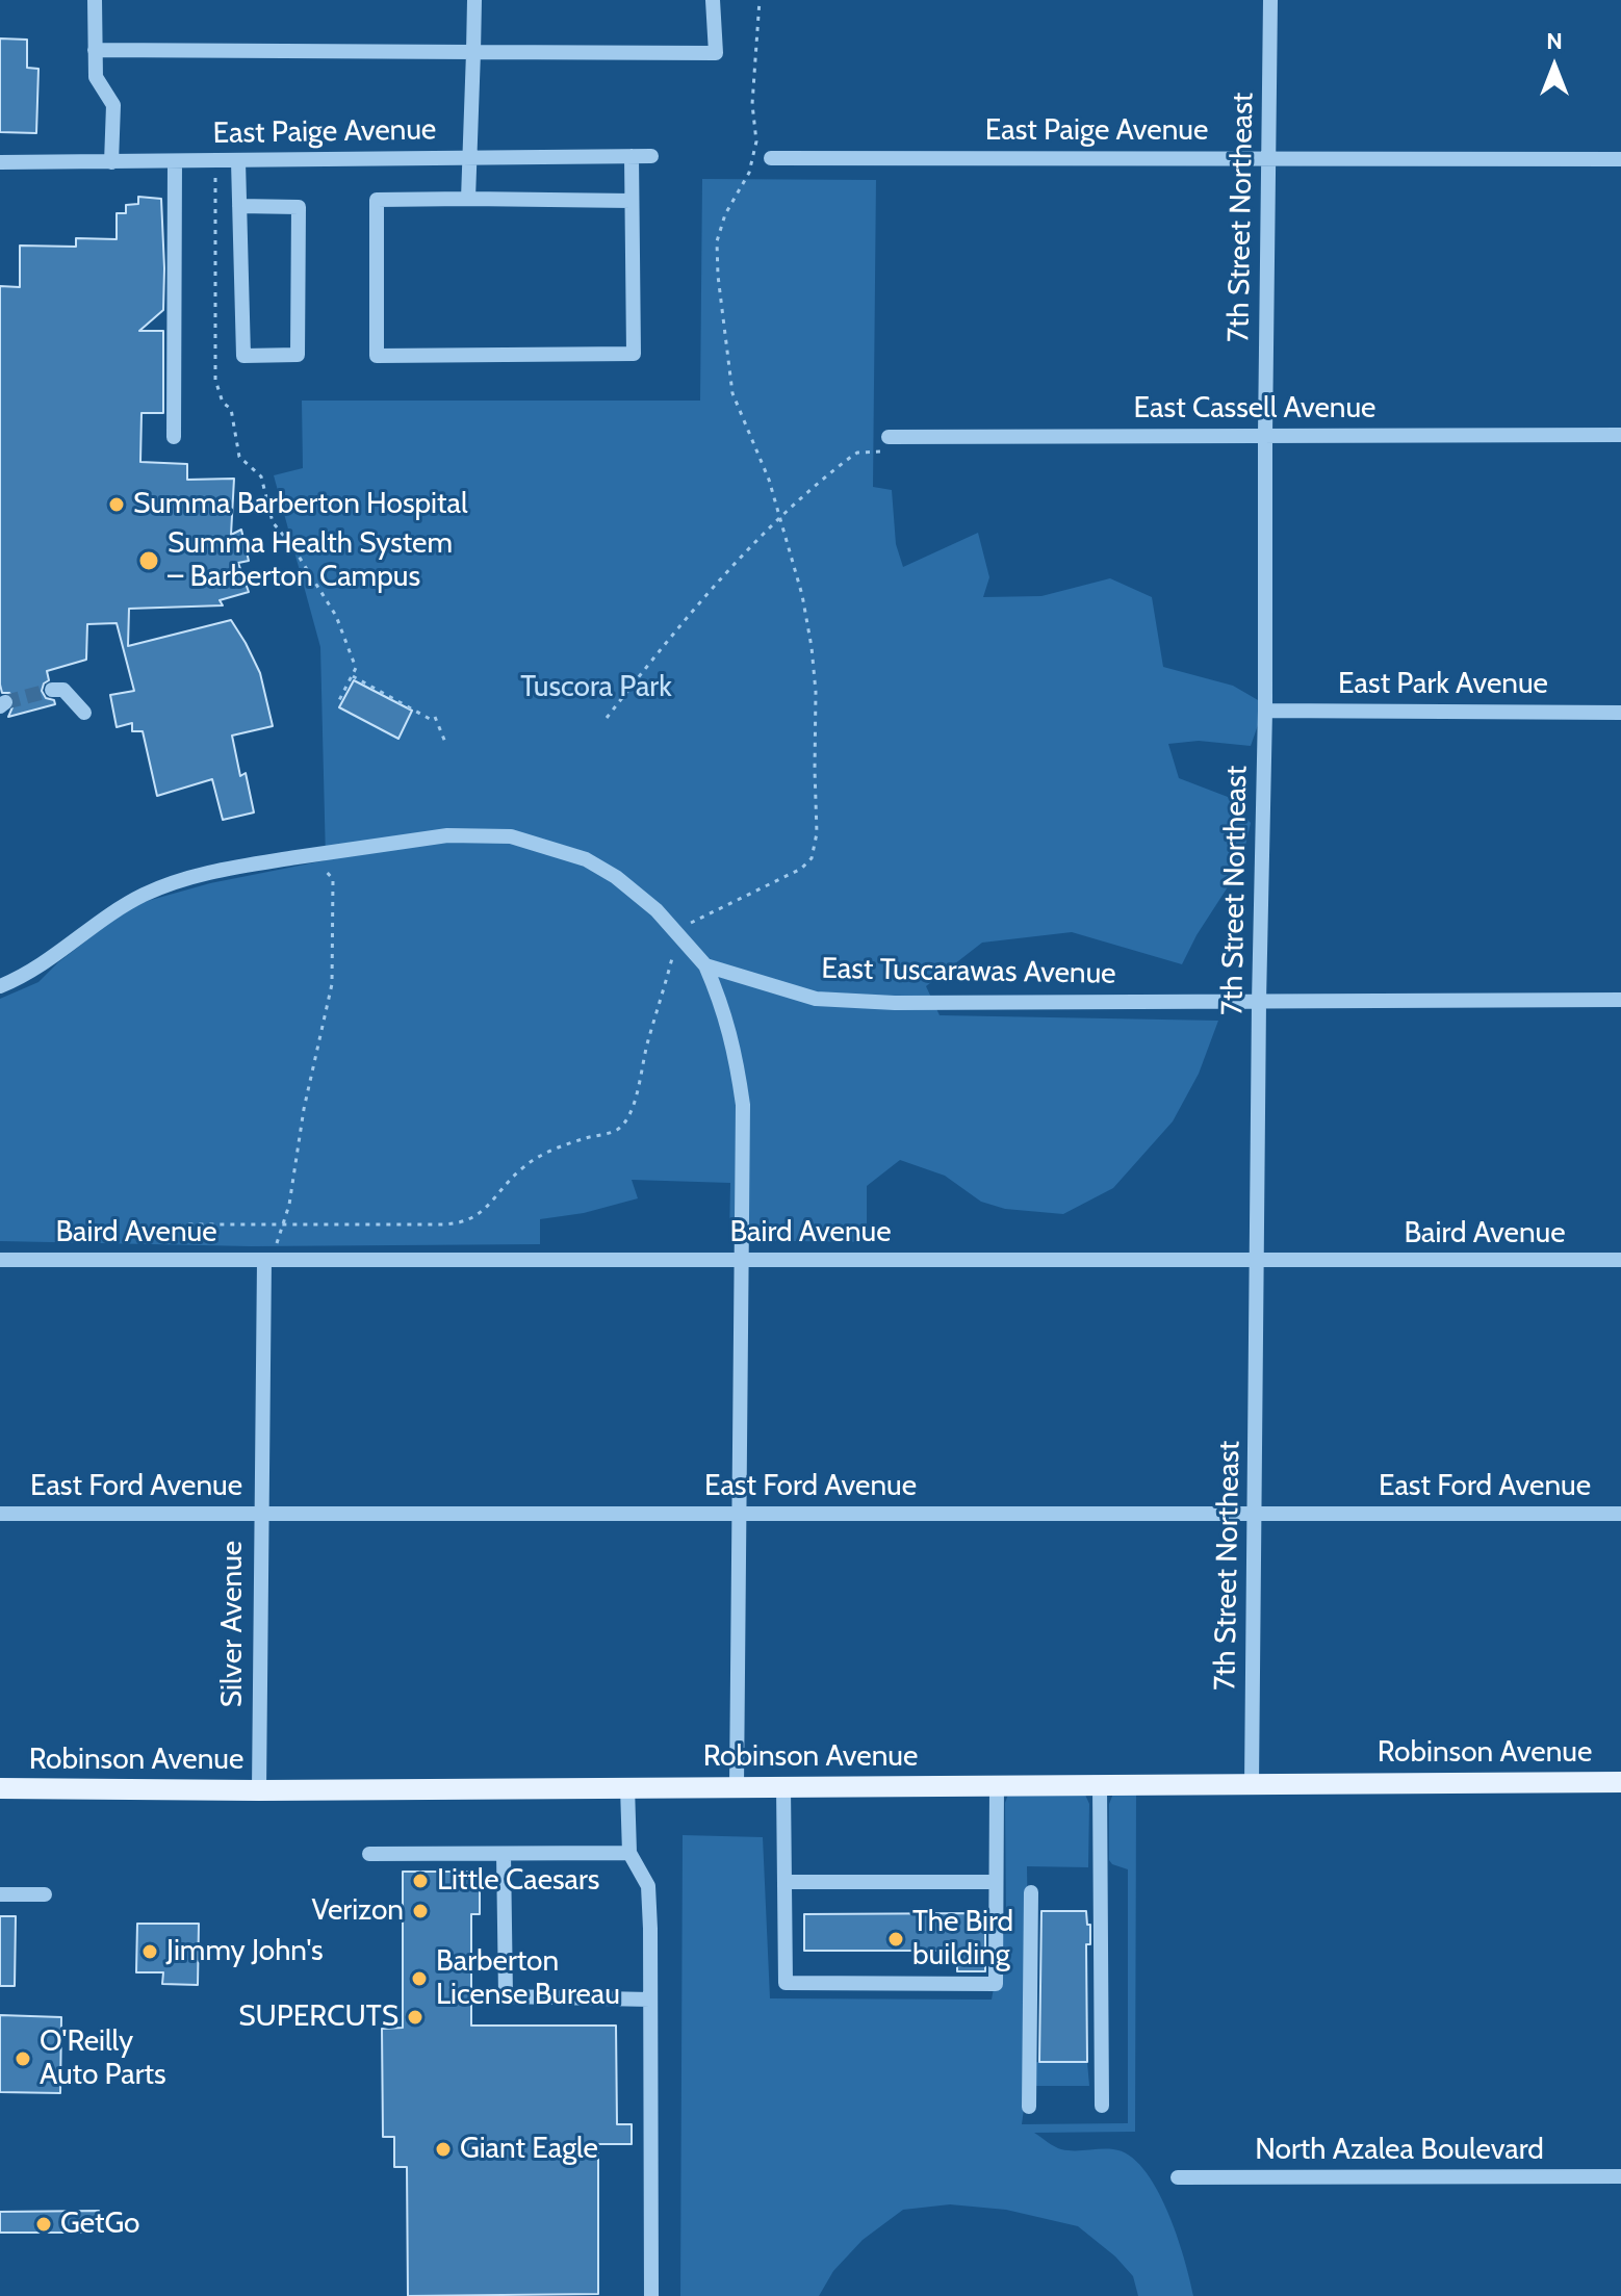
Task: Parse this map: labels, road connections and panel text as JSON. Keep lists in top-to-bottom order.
{
  "streets": {
    "main road": ["Robinson Avenue"],
    "street": [
      "East Paige Avenue",
      "7th Street Northeast",
      "East Cassell Avenue",
      "East Park Avenue",
      "East Tuscarawas Avenue",
      "Baird Avenue",
      "East Ford Avenue",
      "Silver Avenue",
      "North Azalea Boulevard"
    ]
  },
  "crossings": [
    ["East Paige Avenue", "7th Street Northeast"],
    ["7th Street Northeast", "East Cassell Avenue"],
    ["7th Street Northeast", "East Park Avenue"],
    ["7th Street Northeast", "East Tuscarawas Avenue"],
    ["7th Street Northeast", "Baird Avenue"],
    ["7th Street Northeast", "East Ford Avenue"],
    ["7th Street Northeast", "Robinson Avenue"],
    ["Baird Avenue", "Silver Avenue"],
    ["East Ford Avenue", "Silver Avenue"],
    ["Silver Avenue", "Robinson Avenue"]
  ],
  "parks": ["Tuscora Park"],
  "places": [
    "Summa Barberton Hospital",
    "Summa Health System – Barberton Campus",
    "Little Caesars",
    "Verizon",
    "The Bird building",
    "Jimmy John's",
    "Barberton License Bureau",
    "SUPERCUTS",
    "O'Reilly Auto Parts",
    "Giant Eagle",
    "GetGo"
  ],
  "north": "top"
}
